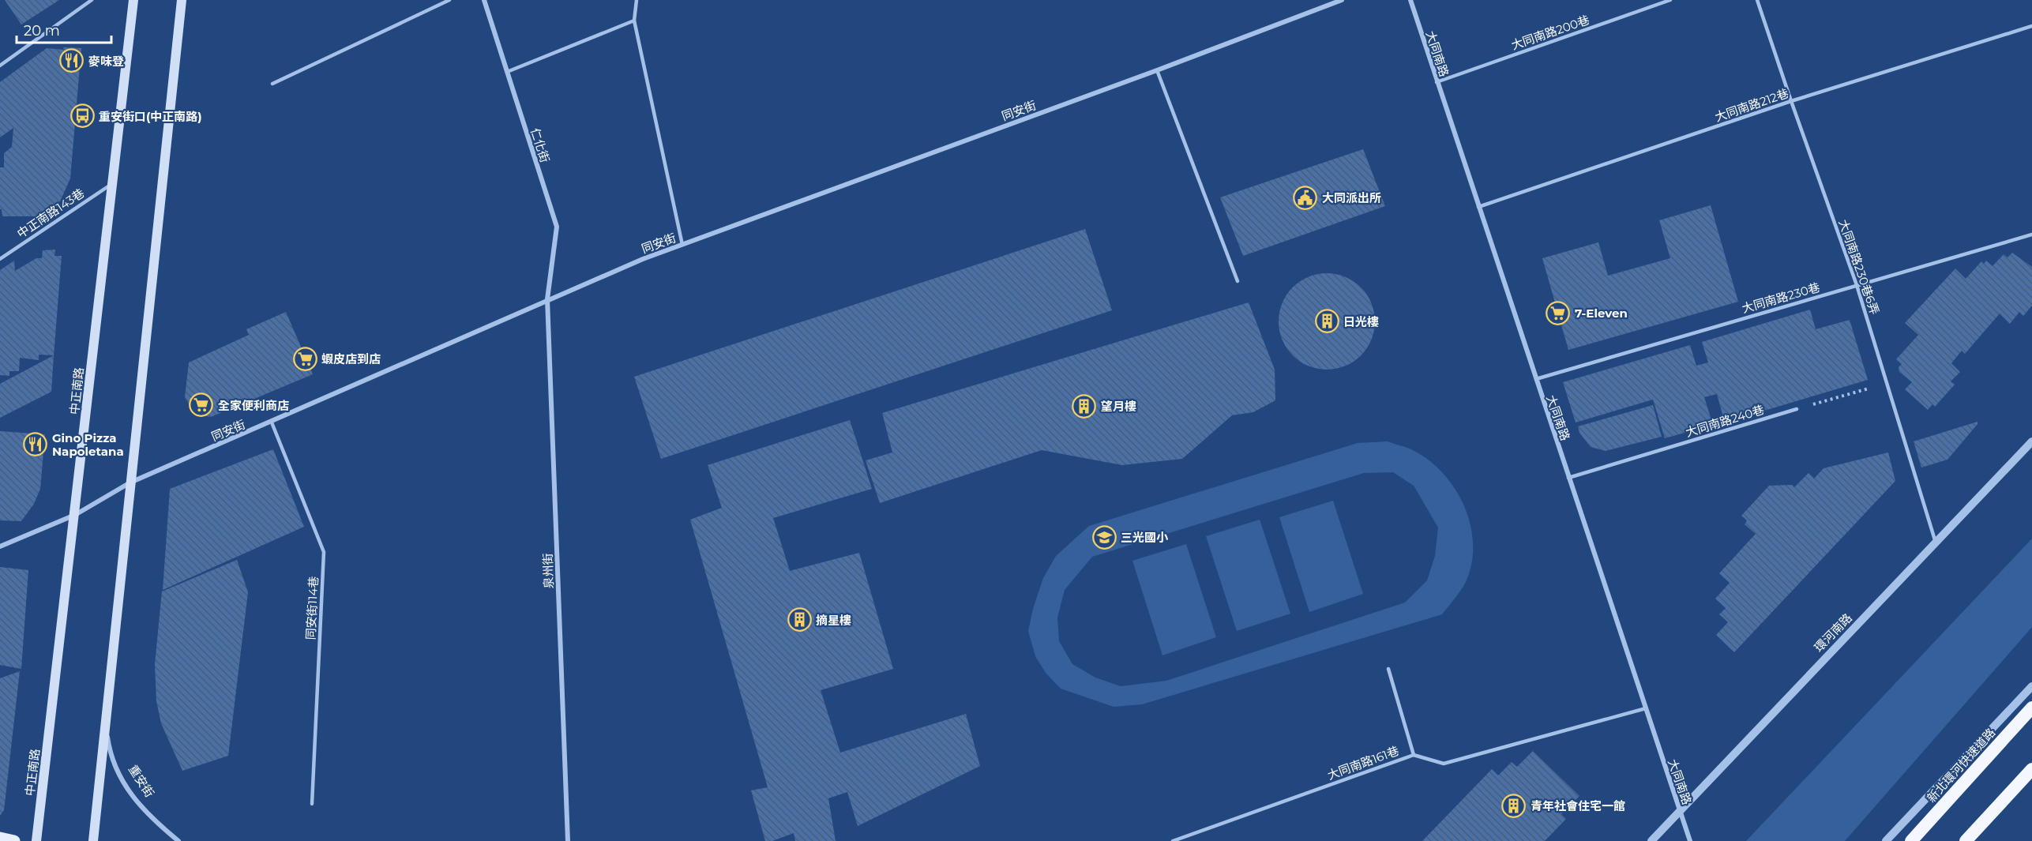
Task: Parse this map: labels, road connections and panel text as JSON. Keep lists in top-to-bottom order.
{
  "streets": {
    "highway": ["新北環河快速道路"],
    "main road": ["中正南路"],
    "street": [
      "大同南路",
      "同安街",
      "仁化街",
      "泉州街",
      "環河南路",
      "重安街"
    ],
    "lane": [
      "大同南路200巷",
      "大同南路212巷",
      "中正南路143巷",
      "大同南路230巷6弄",
      "大同南路230巷",
      "大同南路240巷",
      "同安街114巷",
      "大同南路161巷"
    ]
  },
  "crossings": [
    ["大同南路200巷", "大同南路"],
    ["大同南路", "大同南路212巷"],
    ["大同南路", "大同南路230巷"],
    ["大同南路", "大同南路240巷"],
    ["大同南路", "環河南路"],
    ["大同南路", "大同南路161巷"],
    ["大同南路212巷", "大同南路230巷6弄"],
    ["同安街", "仁化街"],
    ["同安街", "中正南路"],
    ["同安街", "泉州街"],
    ["同安街", "同安街114巷"],
    ["仁化街", "泉州街"],
    ["中正南路143巷", "中正南路"],
    ["大同南路230巷6弄", "大同南路230巷"],
    ["大同南路230巷6弄", "環河南路"]
  ],
  "places": {
    "restaurant": ["麥味登", "Gino Pizza Napoletana"],
    "bus stop": ["重安街口(中正南路)"],
    "public building": ["大同派出所"],
    "supermarket": ["7-Eleven", "蝦皮店到店", "全家便利商店"],
    "building": [
      "日光樓",
      "望月樓",
      "摘星樓",
      "青年社會住宅一館"
    ],
    "school or university": ["三光國小"]
  },
  "scale_bar": "20 m"
}
